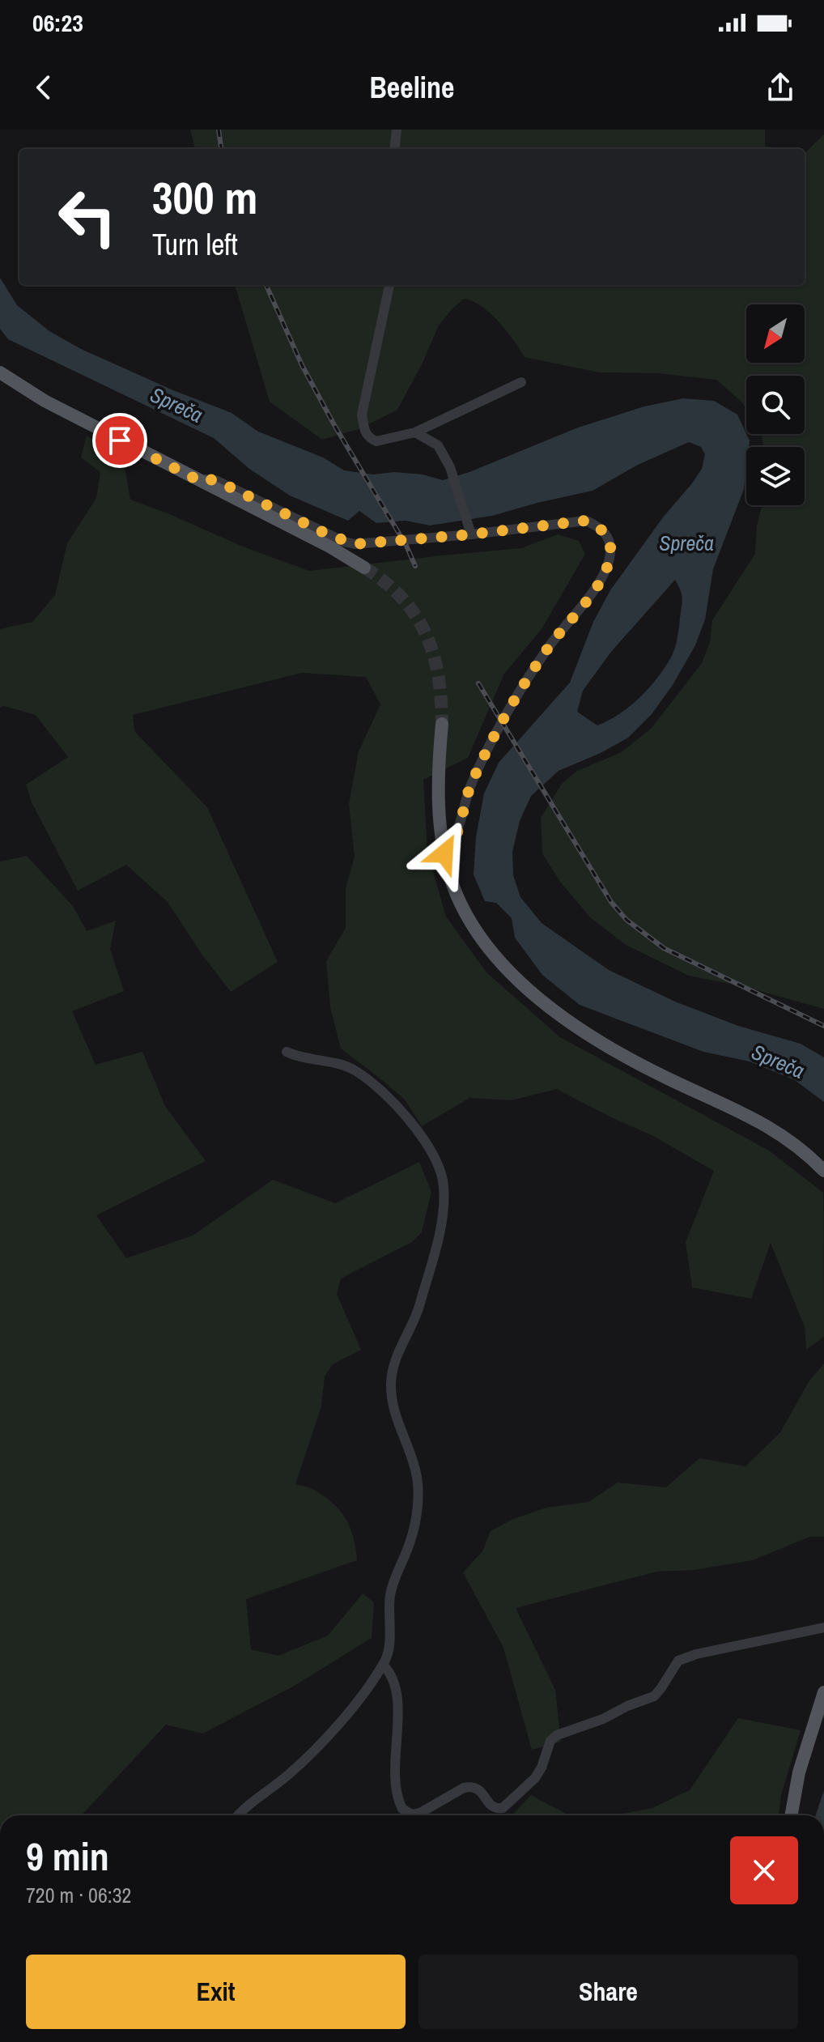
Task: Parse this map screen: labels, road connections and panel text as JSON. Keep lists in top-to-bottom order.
{
  "water": ["Spreča"],
  "north": "bottom left",
  "page": {
    "status": "06:23",
    "header": "Beeline",
    "turn": ["300 m", "Turn left"],
    "heading": ["9 min", "720 m · 06:32"],
    "buttons": ["Exit", "Share"]
  }
}
